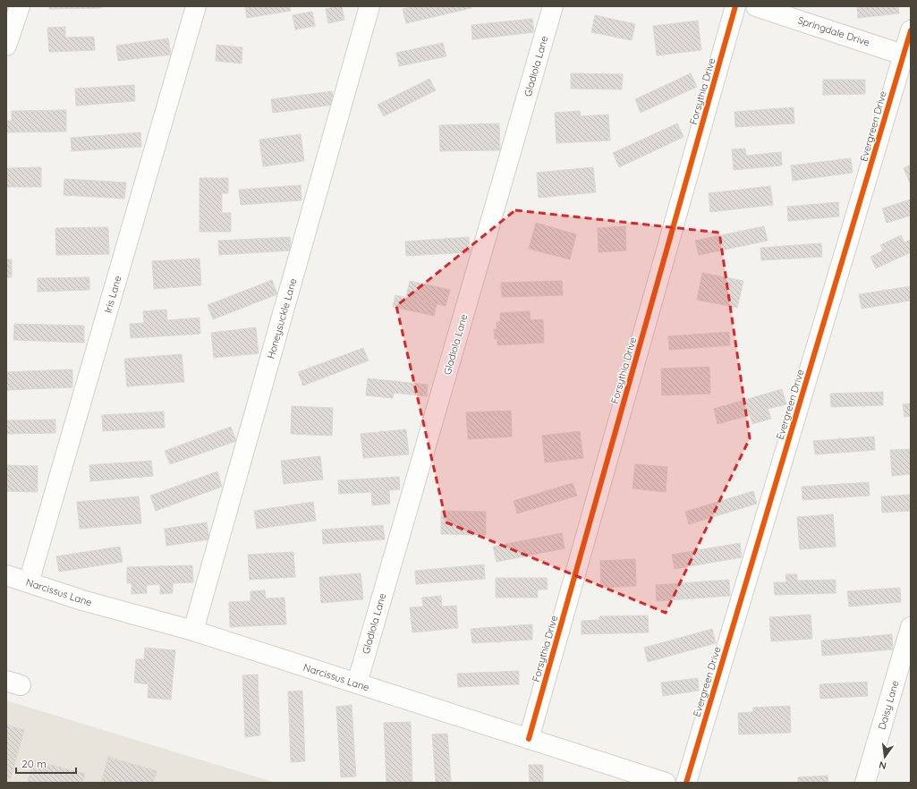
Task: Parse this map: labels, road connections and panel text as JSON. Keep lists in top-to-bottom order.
{
  "streets": {
    "street": [
      "Springdale Drive",
      "Gladiola Lane",
      "Forsythia Drive",
      "Evergreen Drive",
      "Iris Lane",
      "Honeysuckle Lane",
      "Narcissus Lane",
      "Daisy Lane"
    ]
  },
  "crossings": [
    ["Springdale Drive", "Evergreen Drive"],
    ["Gladiola Lane", "Narcissus Lane"],
    ["Forsythia Drive", "Narcissus Lane"],
    ["Iris Lane", "Narcissus Lane"],
    ["Honeysuckle Lane", "Narcissus Lane"]
  ],
  "scale_bar": "20 m",
  "north": "bottom"
}
